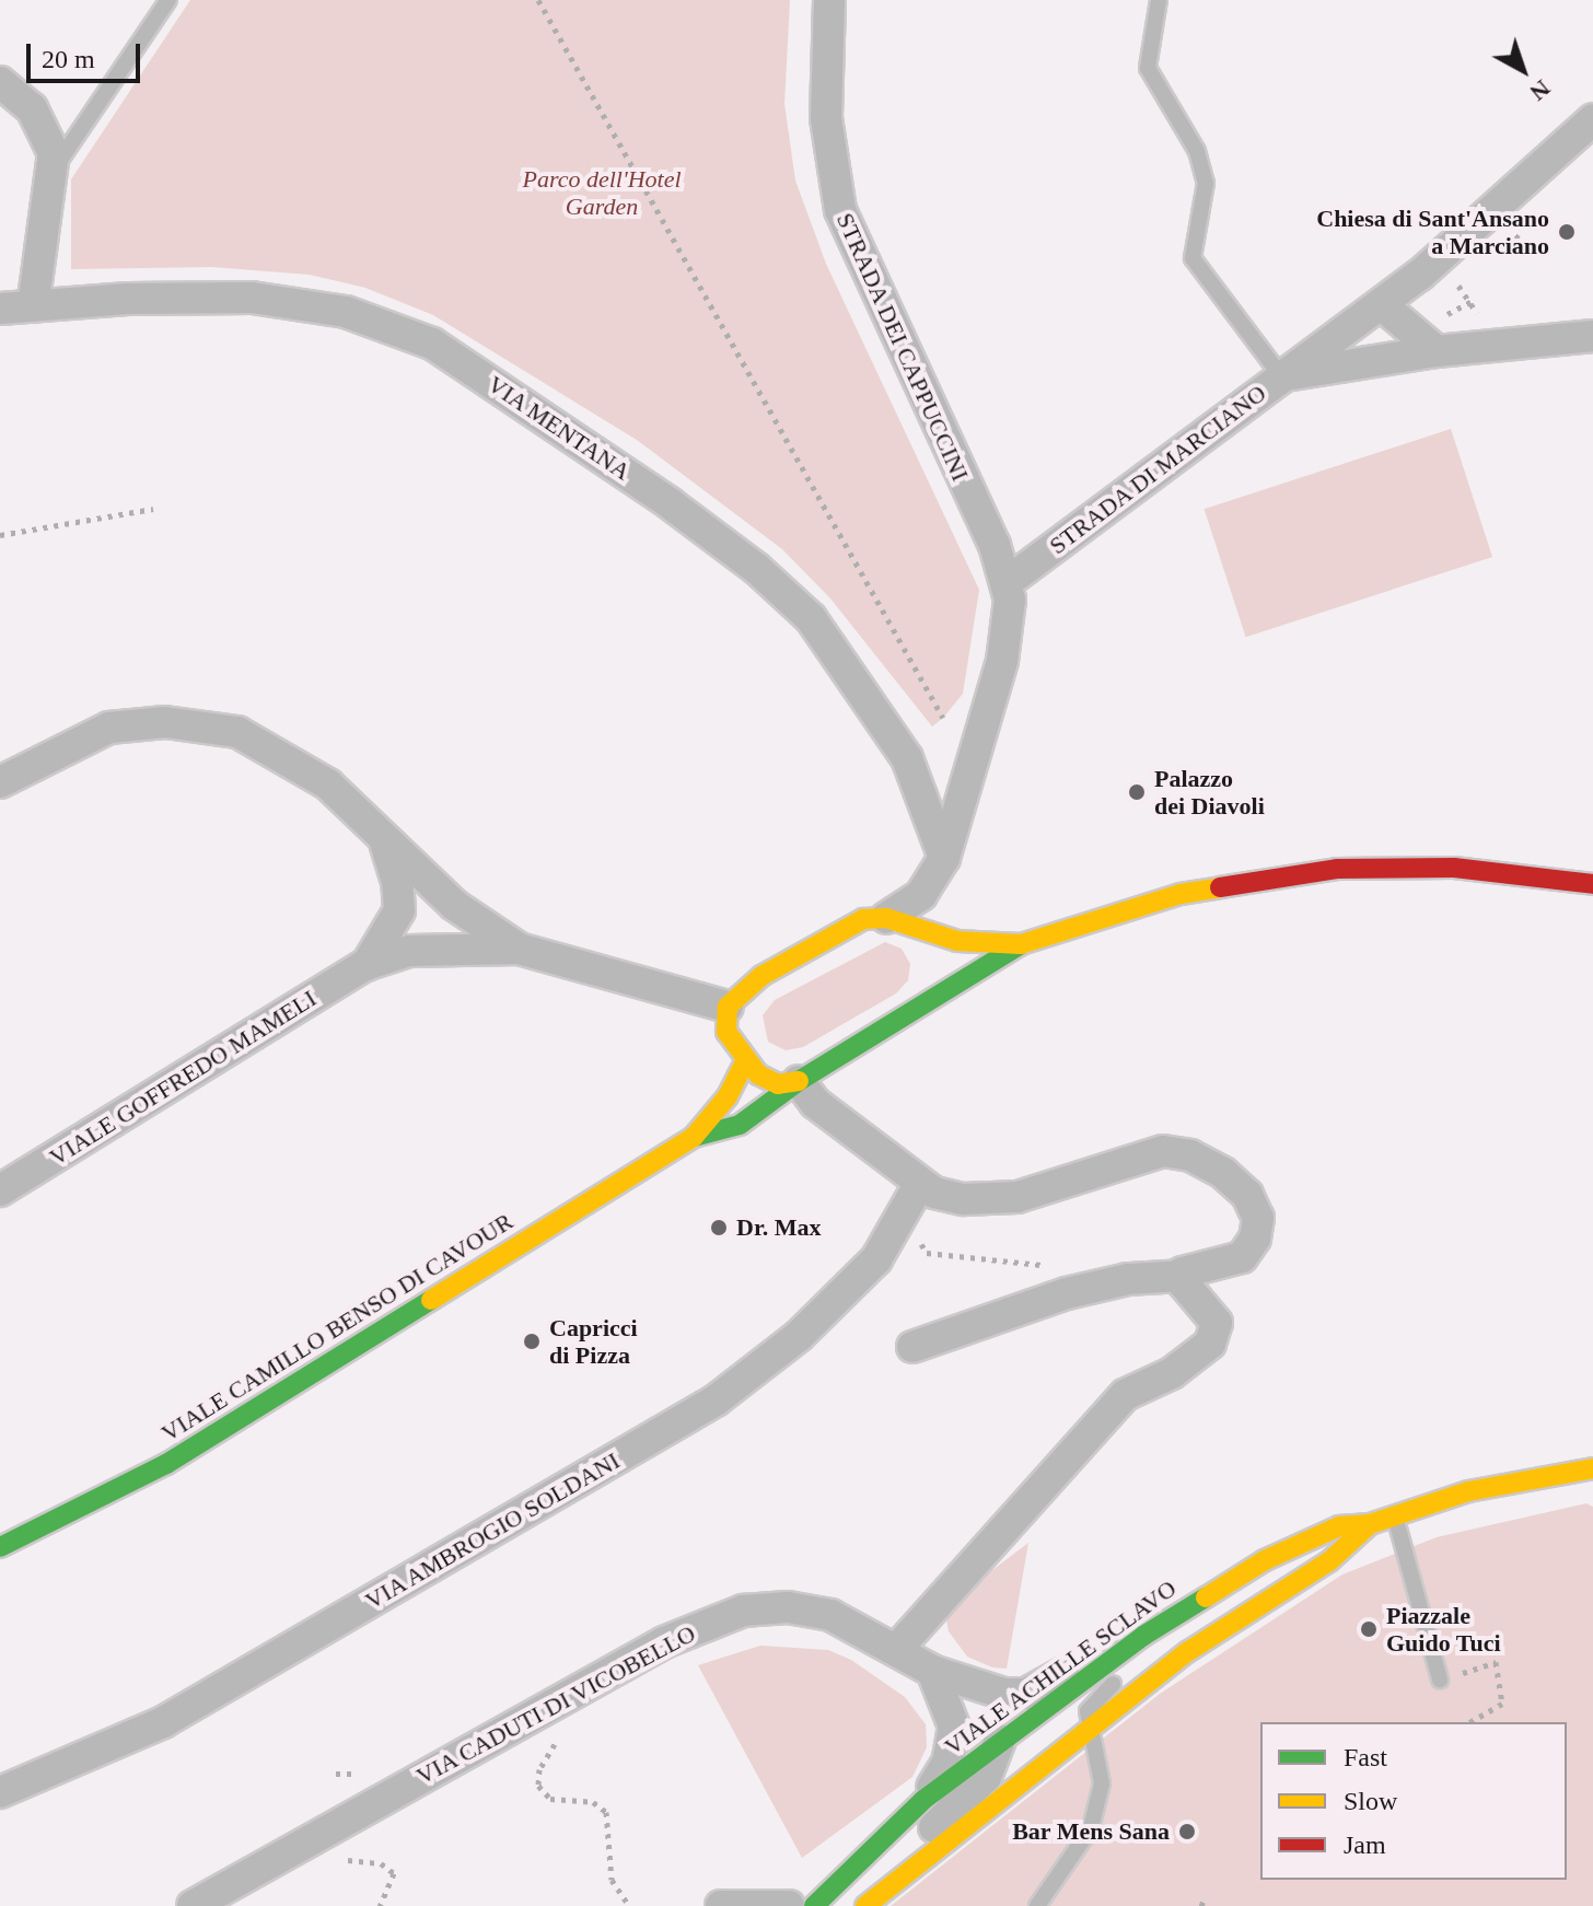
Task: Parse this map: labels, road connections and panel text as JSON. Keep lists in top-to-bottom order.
{
  "streets": {
    "main road": ["VIALE CAMILLO BENSO DI CAVOUR", "VIALE ACHILLE SCLAVO"],
    "street": [
      "STRADA DEI CAPPUCCINI",
      "VIA MENTANA",
      "STRADA DI MARCIANO",
      "VIALE GOFFREDO MAMELI",
      "VIA AMBROGIO SOLDANI",
      "VIA CADUTI DI VICOBELLO"
    ]
  },
  "crossings": [
    ["STRADA DEI CAPPUCCINI", "STRADA DI MARCIANO"],
    ["VIALE ACHILLE SCLAVO", "VIA CADUTI DI VICOBELLO"]
  ],
  "parks": ["Parco dell'Hotel Garden"],
  "places": [
    "Chiesa di Sant'Ansano a Marciano",
    "Palazzo dei Diavoli",
    "Dr. Max",
    "Capricci di Pizza",
    "Piazzale Guido Tuci",
    "Bar Mens Sana"
  ],
  "legend": ["Fast", "Slow", "Jam"],
  "scale_bar": "20 m",
  "north": "bottom right"
}
